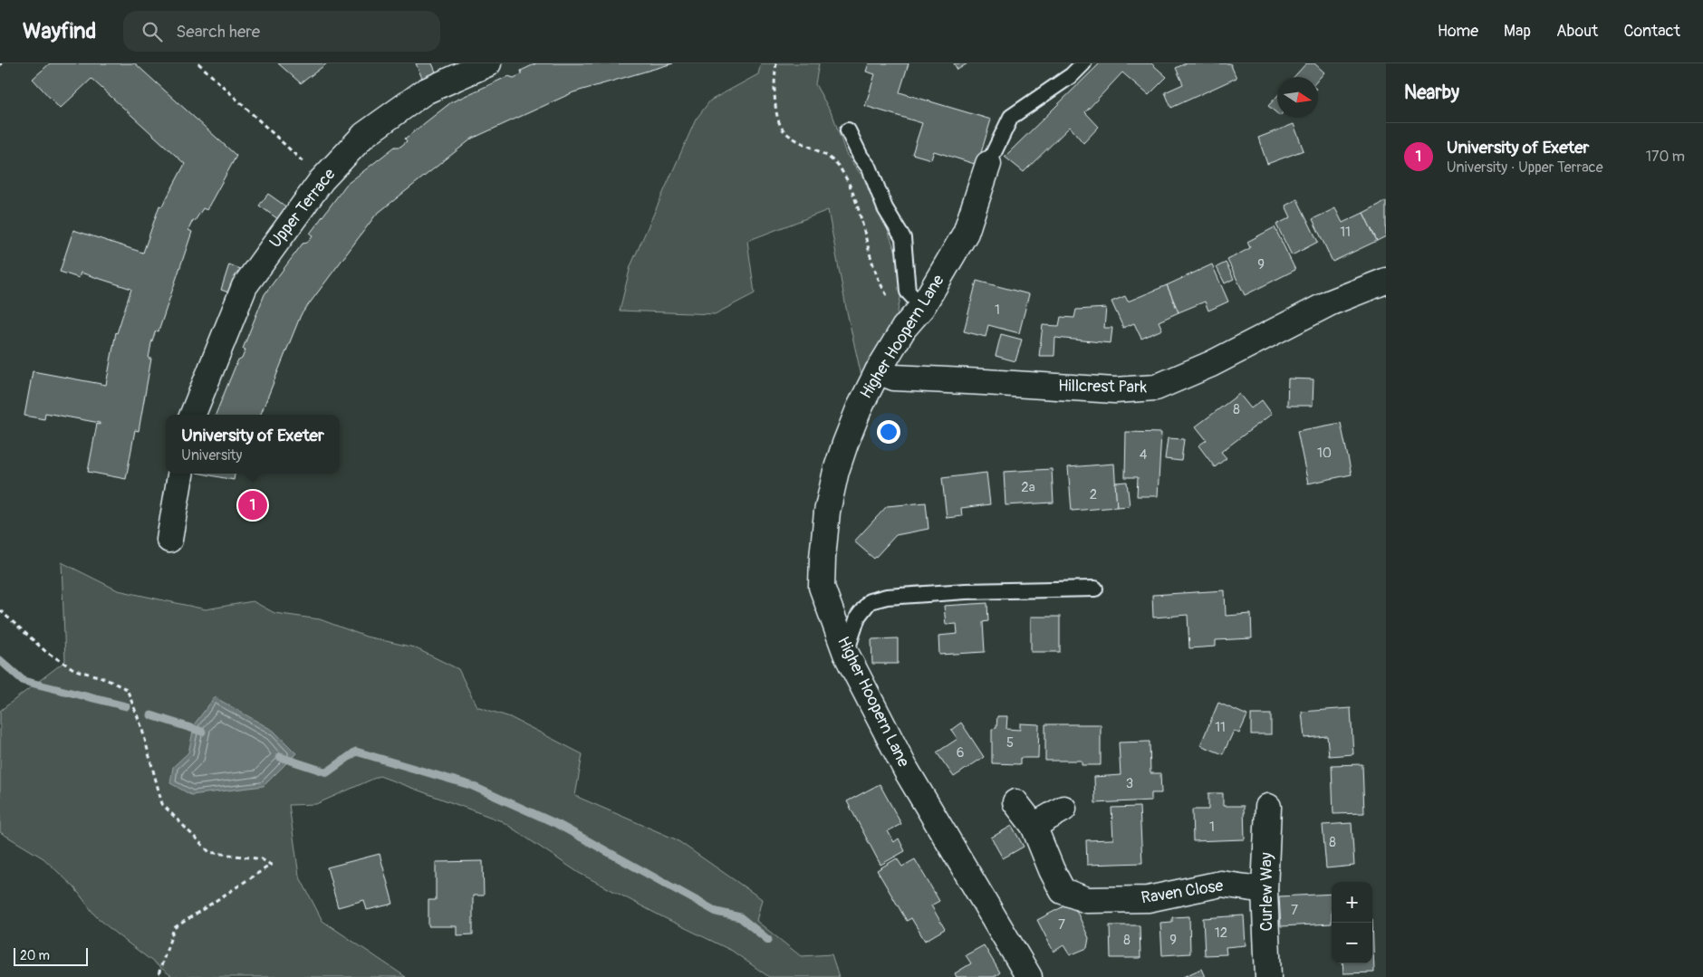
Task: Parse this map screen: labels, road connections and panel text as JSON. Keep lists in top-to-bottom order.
{
  "streets": {
    "street": [
      "Upper Terrace",
      "Higher Hoopern Lane",
      "Hillcrest Park",
      "Raven Close",
      "Curlew Way"
    ]
  },
  "crossings": [
    ["Higher Hoopern Lane", "Hillcrest Park"],
    ["Raven Close", "Curlew Way"]
  ],
  "house_numbers": [
    "11",
    "9",
    "1",
    "8",
    "10",
    "4",
    "2a",
    "2",
    "11",
    "5",
    "6",
    "3",
    "1",
    "8",
    "7",
    "7",
    "12",
    "8",
    "9"
  ],
  "scale_bar": "20 m",
  "north": "right",
  "page": {
    "header": "Wayfind",
    "search": "Search here",
    "nav": [
      "Home",
      "Map",
      "About",
      "Contact"
    ],
    "heading": "Nearby",
    "list": [
      {
        "mark": "1",
        "name": "University of Exeter",
        "note": "University · Upper Terrace",
        "value": "170 m"
      }
    ],
    "popup": ["University of Exeter", "University"],
    "pins": "1",
    "map_buttons": ["+", "−"],
    "scale": "20 m"
  }
}
